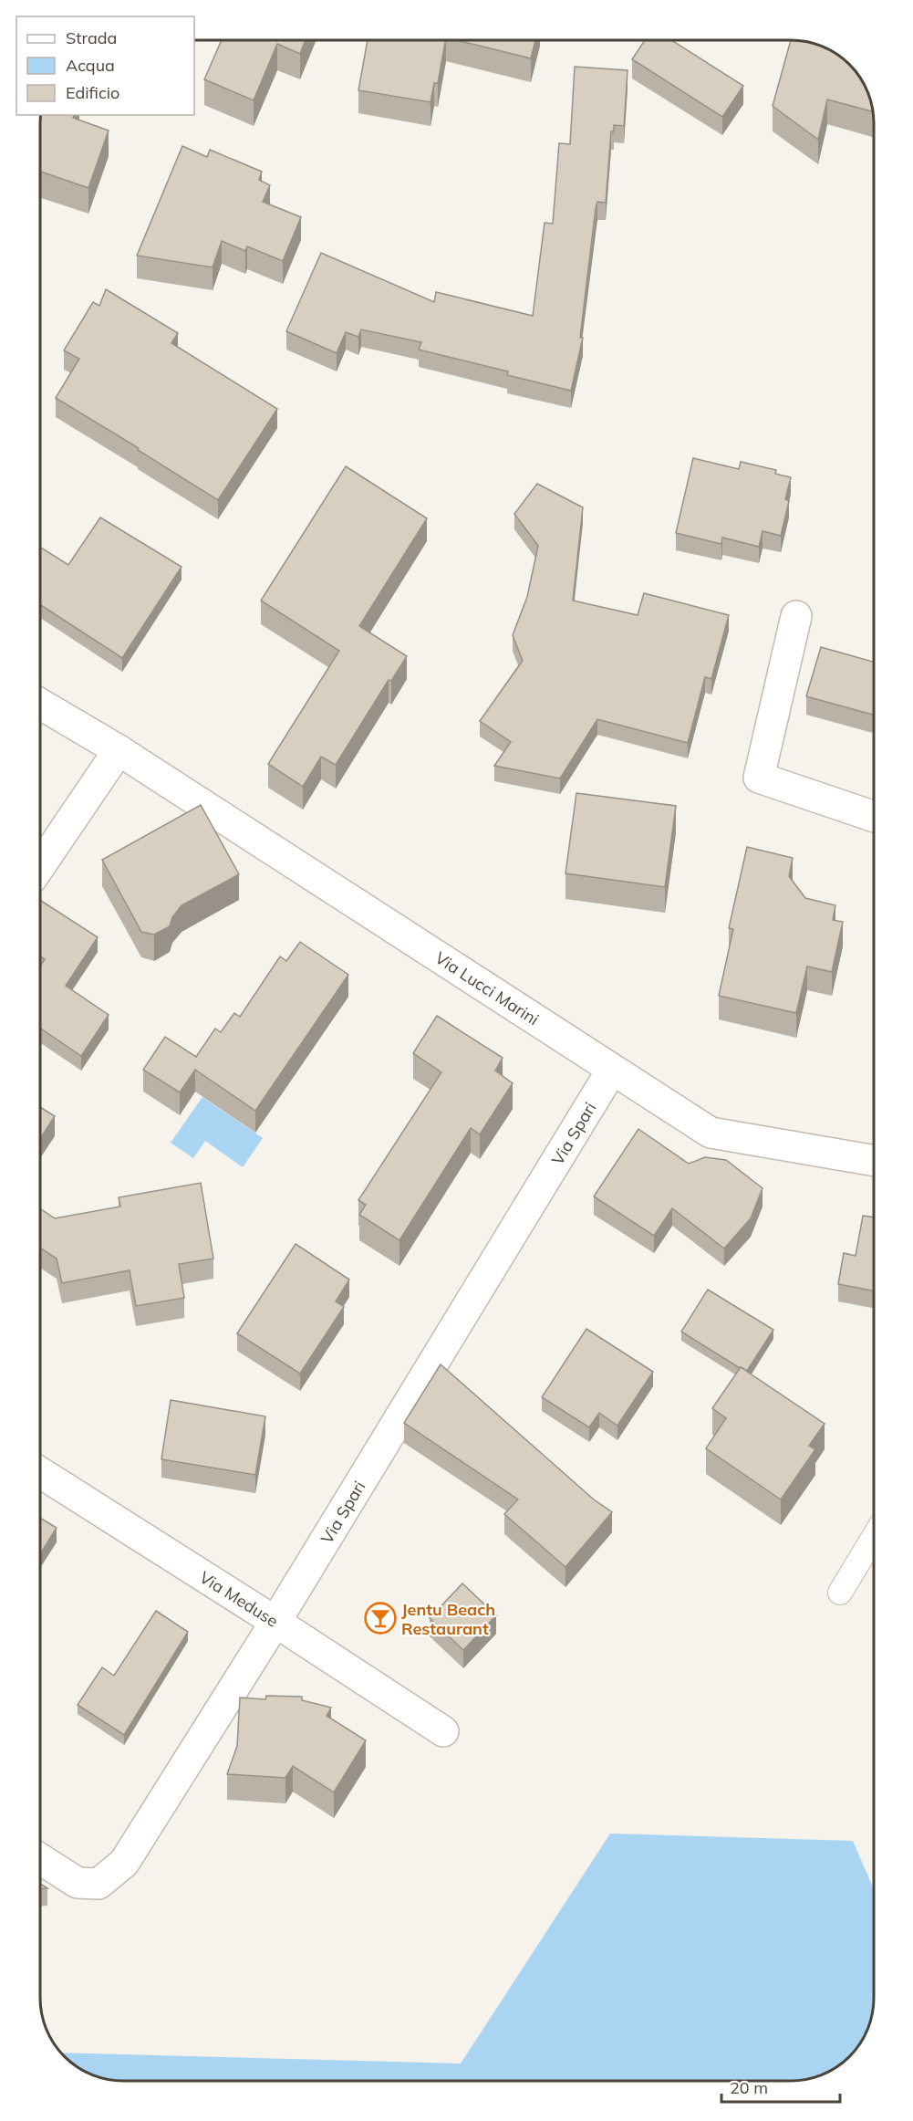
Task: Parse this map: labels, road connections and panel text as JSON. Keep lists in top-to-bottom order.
{
  "streets": {
    "street": ["Via Lucci Marini", "Via Spari", "Via Meduse"]
  },
  "crossings": [
    ["Via Lucci Marini", "Via Spari"],
    ["Via Spari", "Via Meduse"]
  ],
  "places": {
    "bar": ["Jentu Beach Restaurant"]
  },
  "legend": ["Strada", "Acqua", "Edificio"],
  "scale_bar": "20 m"
}
